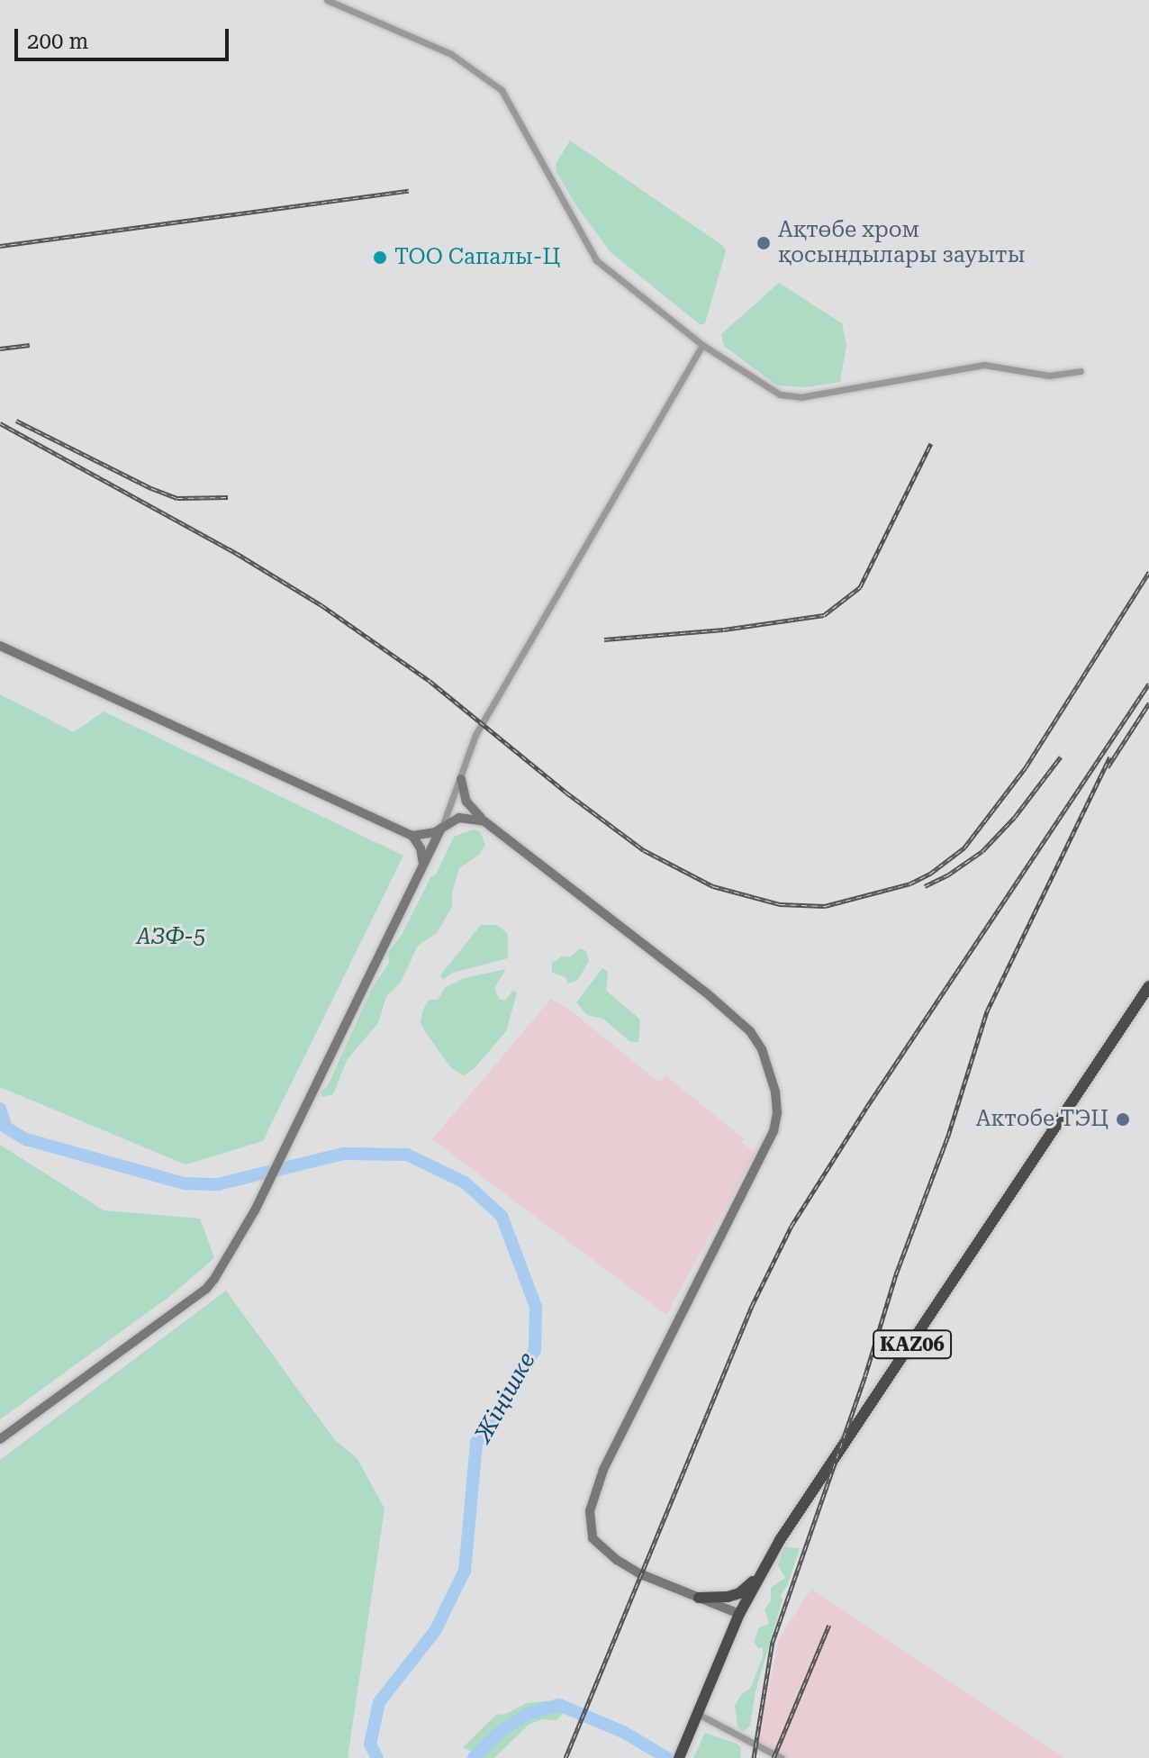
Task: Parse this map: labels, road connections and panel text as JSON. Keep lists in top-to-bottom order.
{
  "streets": {
    "highway": ["KАZ06"]
  },
  "water": ["Жіңішке"],
  "parks": ["АЗФ-5"],
  "places": ["Ақтөбе хром қосындылары зауыты", "ТОО Сапалы-Ц", "Актобе ТЭЦ"],
  "scale_bar": "200 m"
}
